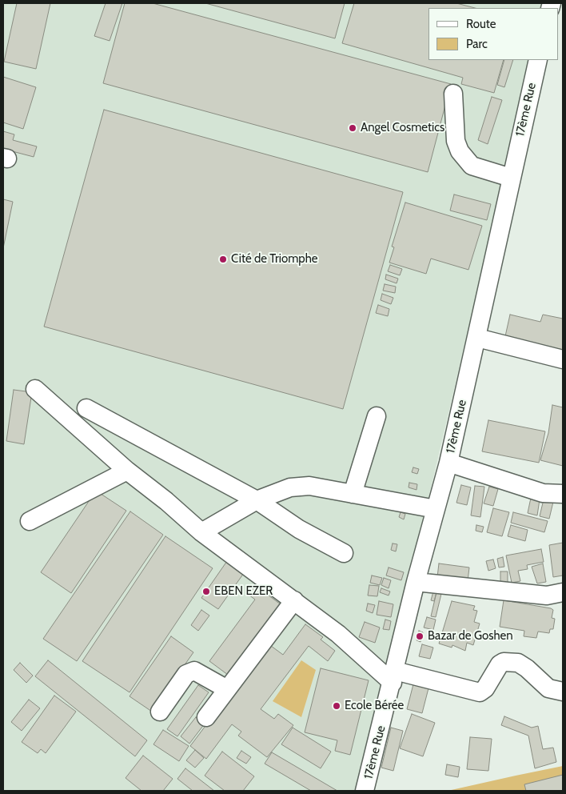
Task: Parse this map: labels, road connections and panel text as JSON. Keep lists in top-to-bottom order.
{
  "streets": {
    "street": ["17ème Rue"]
  },
  "places": [
    "Angel Cosmetics",
    "Cité de Triomphe",
    "EBEN EZER",
    "Bazar de Goshen",
    "Ecole Bérée"
  ],
  "legend": ["Route", "Parc"]
}
